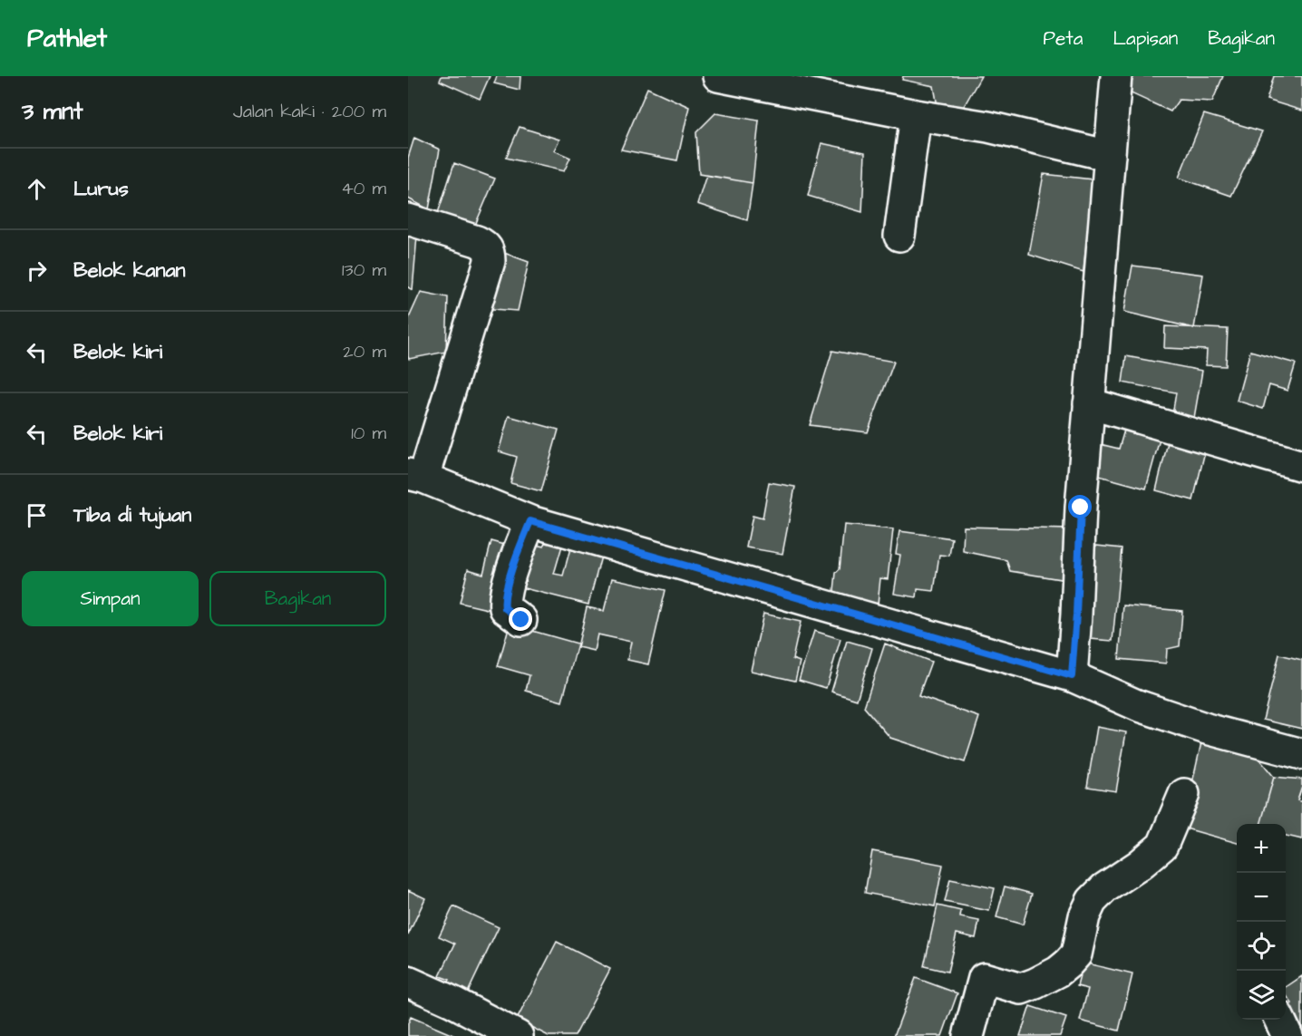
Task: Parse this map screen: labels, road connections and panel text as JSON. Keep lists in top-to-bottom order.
{
  "page": {
    "header": "Pathlet",
    "nav": ["Peta", "Lapisan", "Bagikan"],
    "heading": ["3 mnt", "Jalan kaki · 200 m"],
    "list": [
      ["Lurus", "40 m"],
      ["Belok kanan", "130 m"],
      ["Belok kiri", "20 m"],
      ["Belok kiri", "10 m"],
      "Tiba di tujuan"
    ],
    "buttons": ["Simpan", "Bagikan"],
    "map_buttons": ["+", "−"]
  }
}
